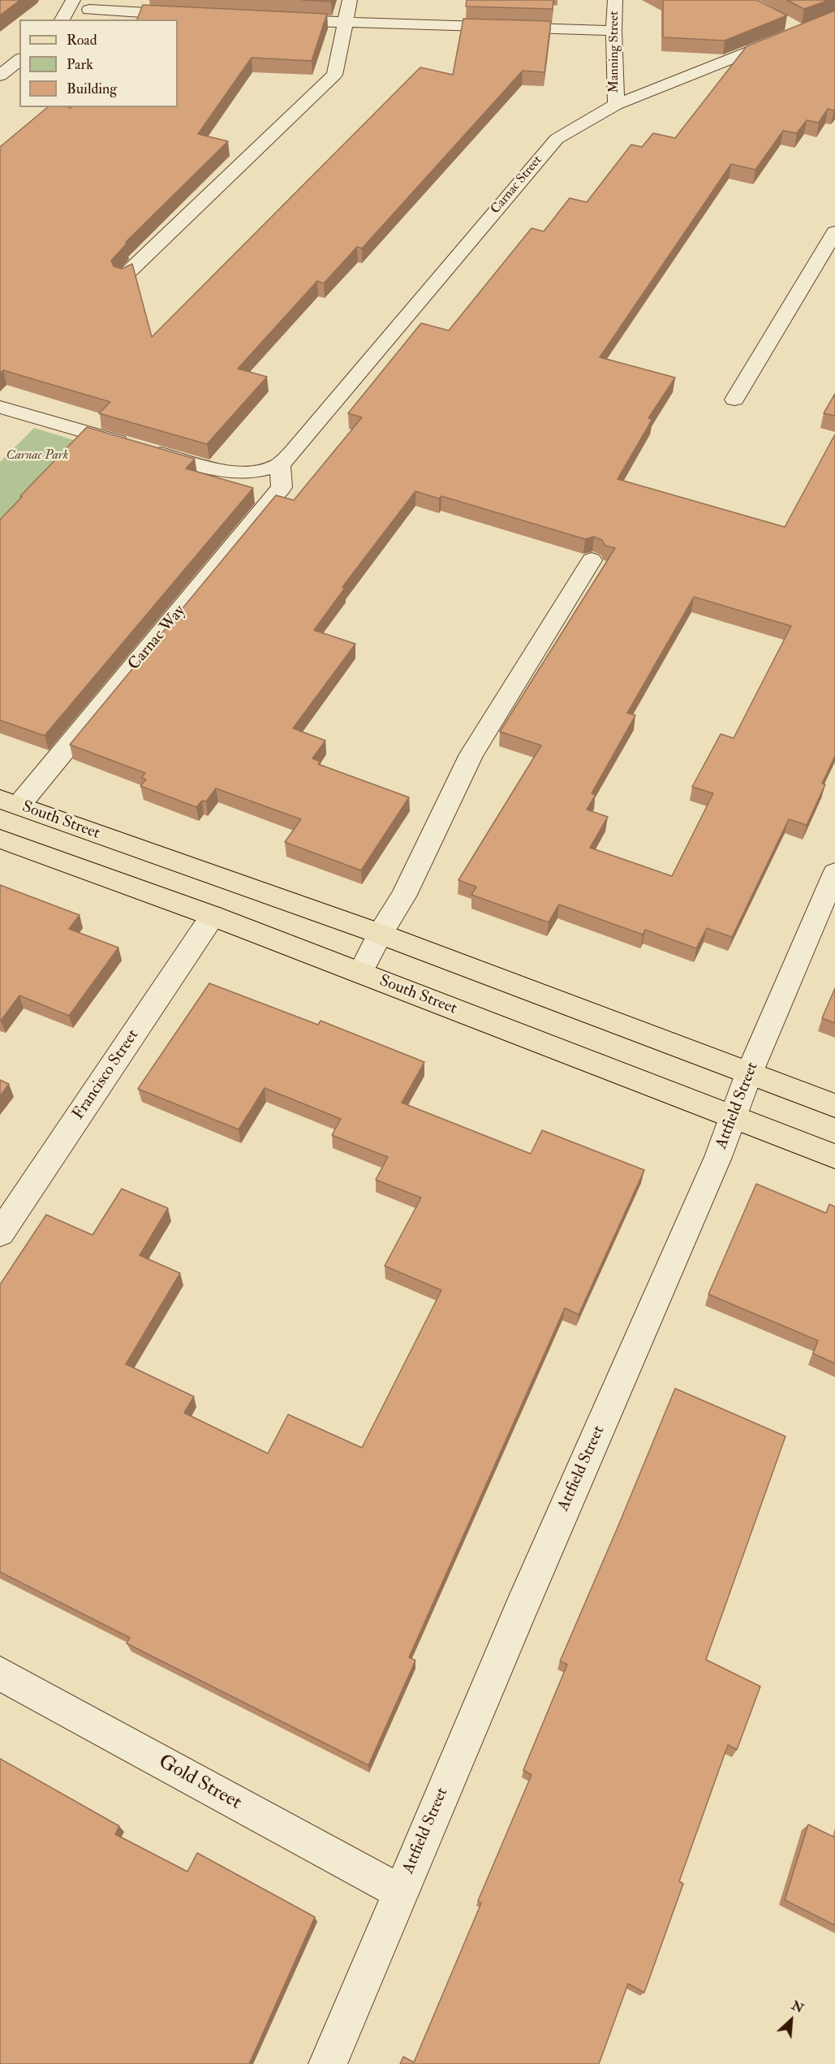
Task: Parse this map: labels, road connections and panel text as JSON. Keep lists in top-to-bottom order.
{
  "streets": {
    "main road": ["South Street"],
    "street": [
      "Manning Street",
      "Carnac Street",
      "Carnac Way",
      "Francisco Street",
      "Attfield Street",
      "Gold Street"
    ]
  },
  "crossings": [
    ["Manning Street", "Carnac Street"],
    ["Carnac Street", "Carnac Way"],
    ["Carnac Way", "South Street"],
    ["South Street", "Francisco Street"],
    ["South Street", "Attfield Street"],
    ["Attfield Street", "Gold Street"]
  ],
  "parks": ["Carnac Park"],
  "legend": ["Road", "Park", "Building"],
  "north": "top right"
}
